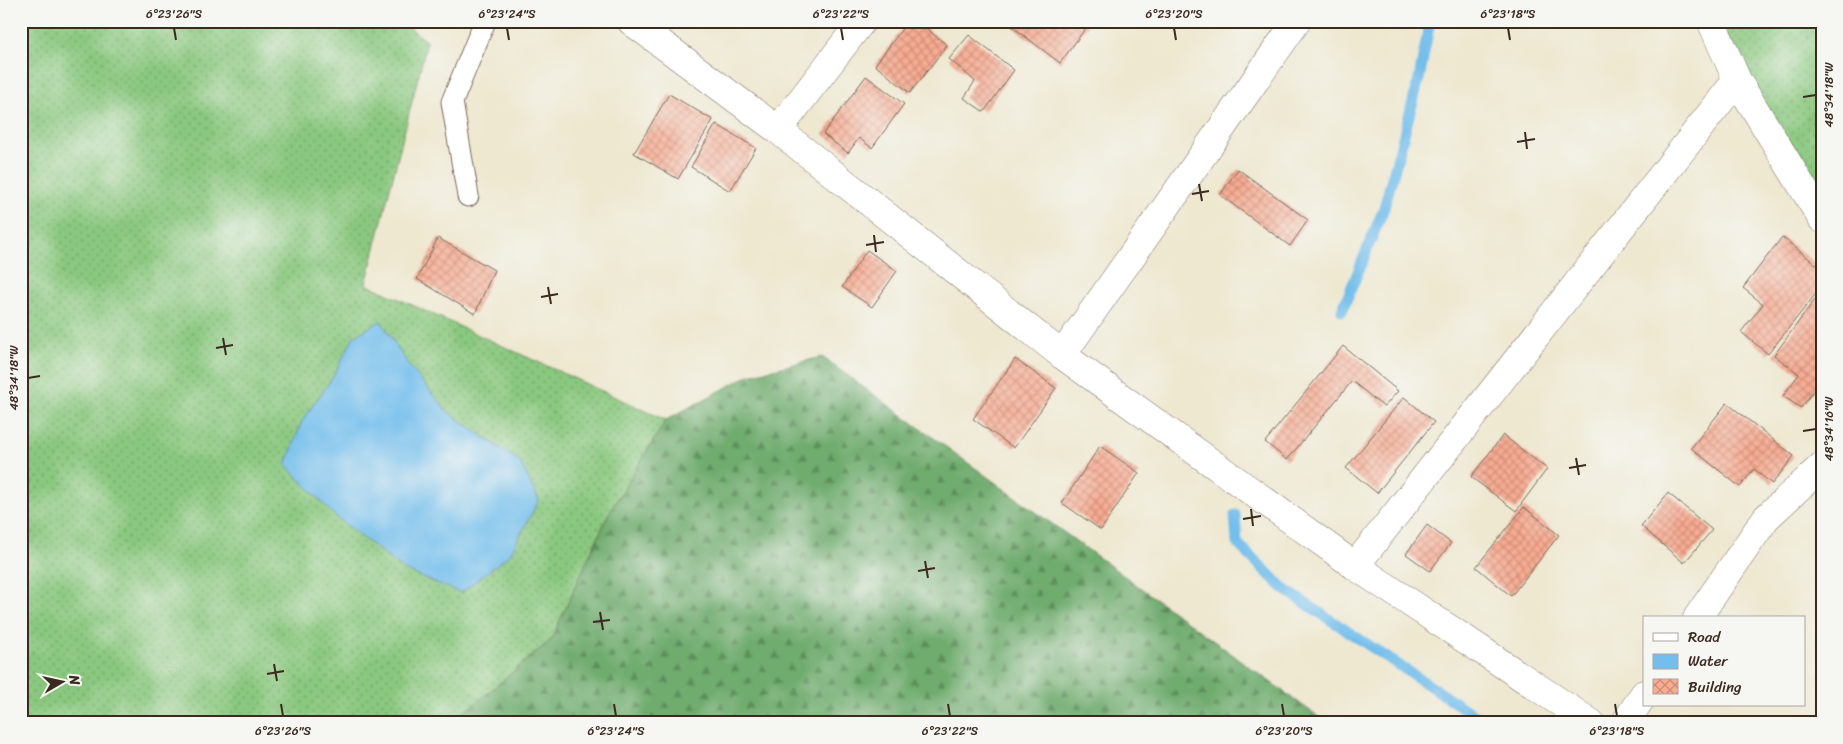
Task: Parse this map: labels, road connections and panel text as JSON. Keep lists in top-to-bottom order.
{
  "legend": ["Road", "Water", "Building"],
  "north": "right",
  "coordinates": [
    "6°23'26\"S",
    "6°23'24\"S",
    "6°23'22\"S",
    "6°23'20\"S",
    "6°23'18\"S",
    "48°34'18\"W",
    "48°34'16\"W"
  ]
}
